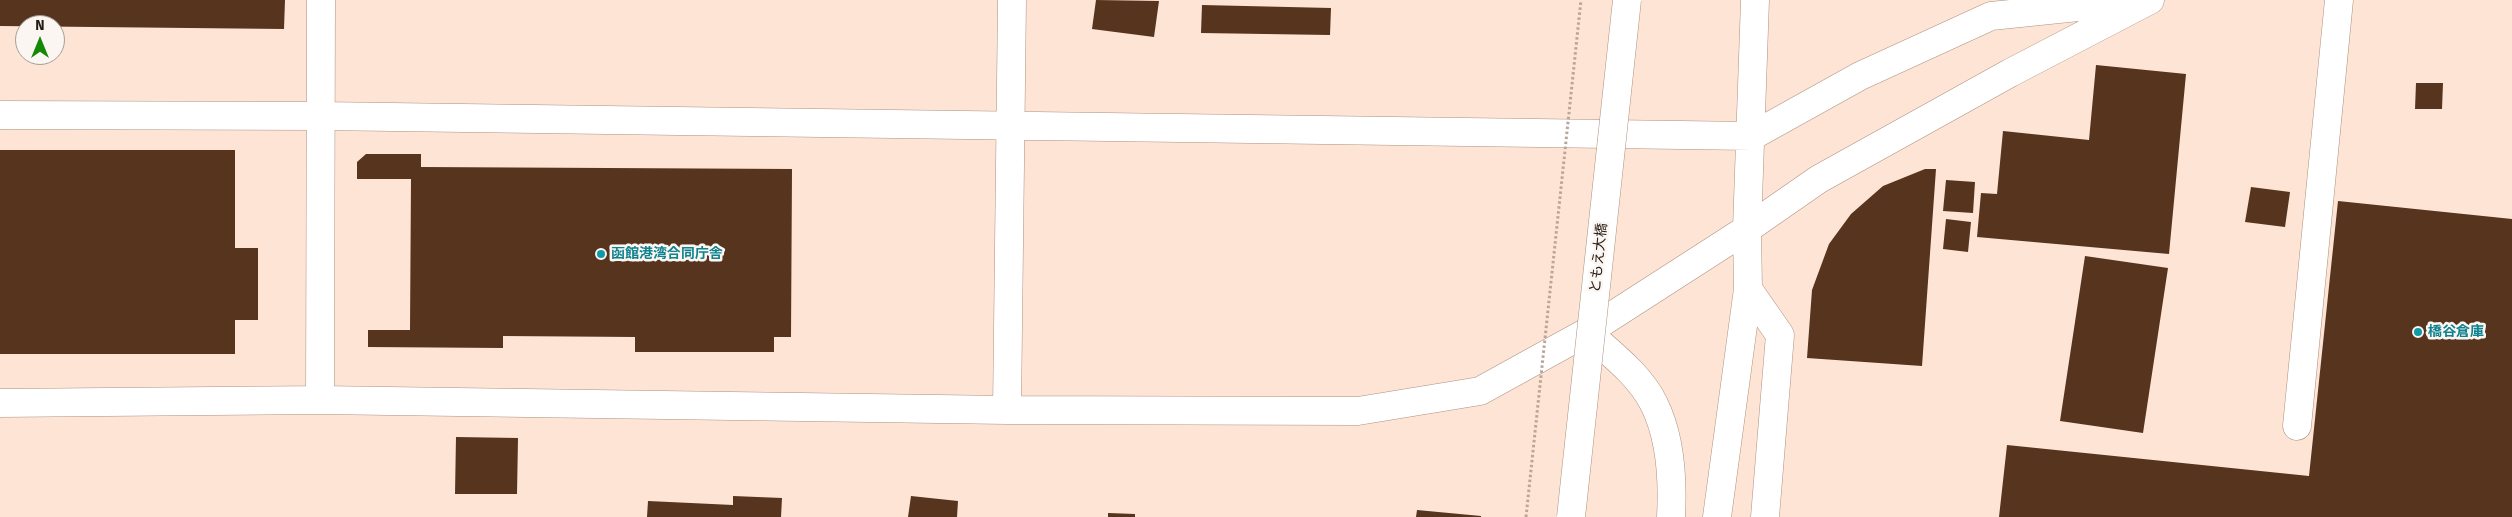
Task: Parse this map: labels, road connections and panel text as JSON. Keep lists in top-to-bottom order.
{
  "streets": {
    "street": ["ともえ大橋"]
  },
  "places": ["函館港湾合同庁舎", "橋谷倉庫"],
  "north": "top"
}
